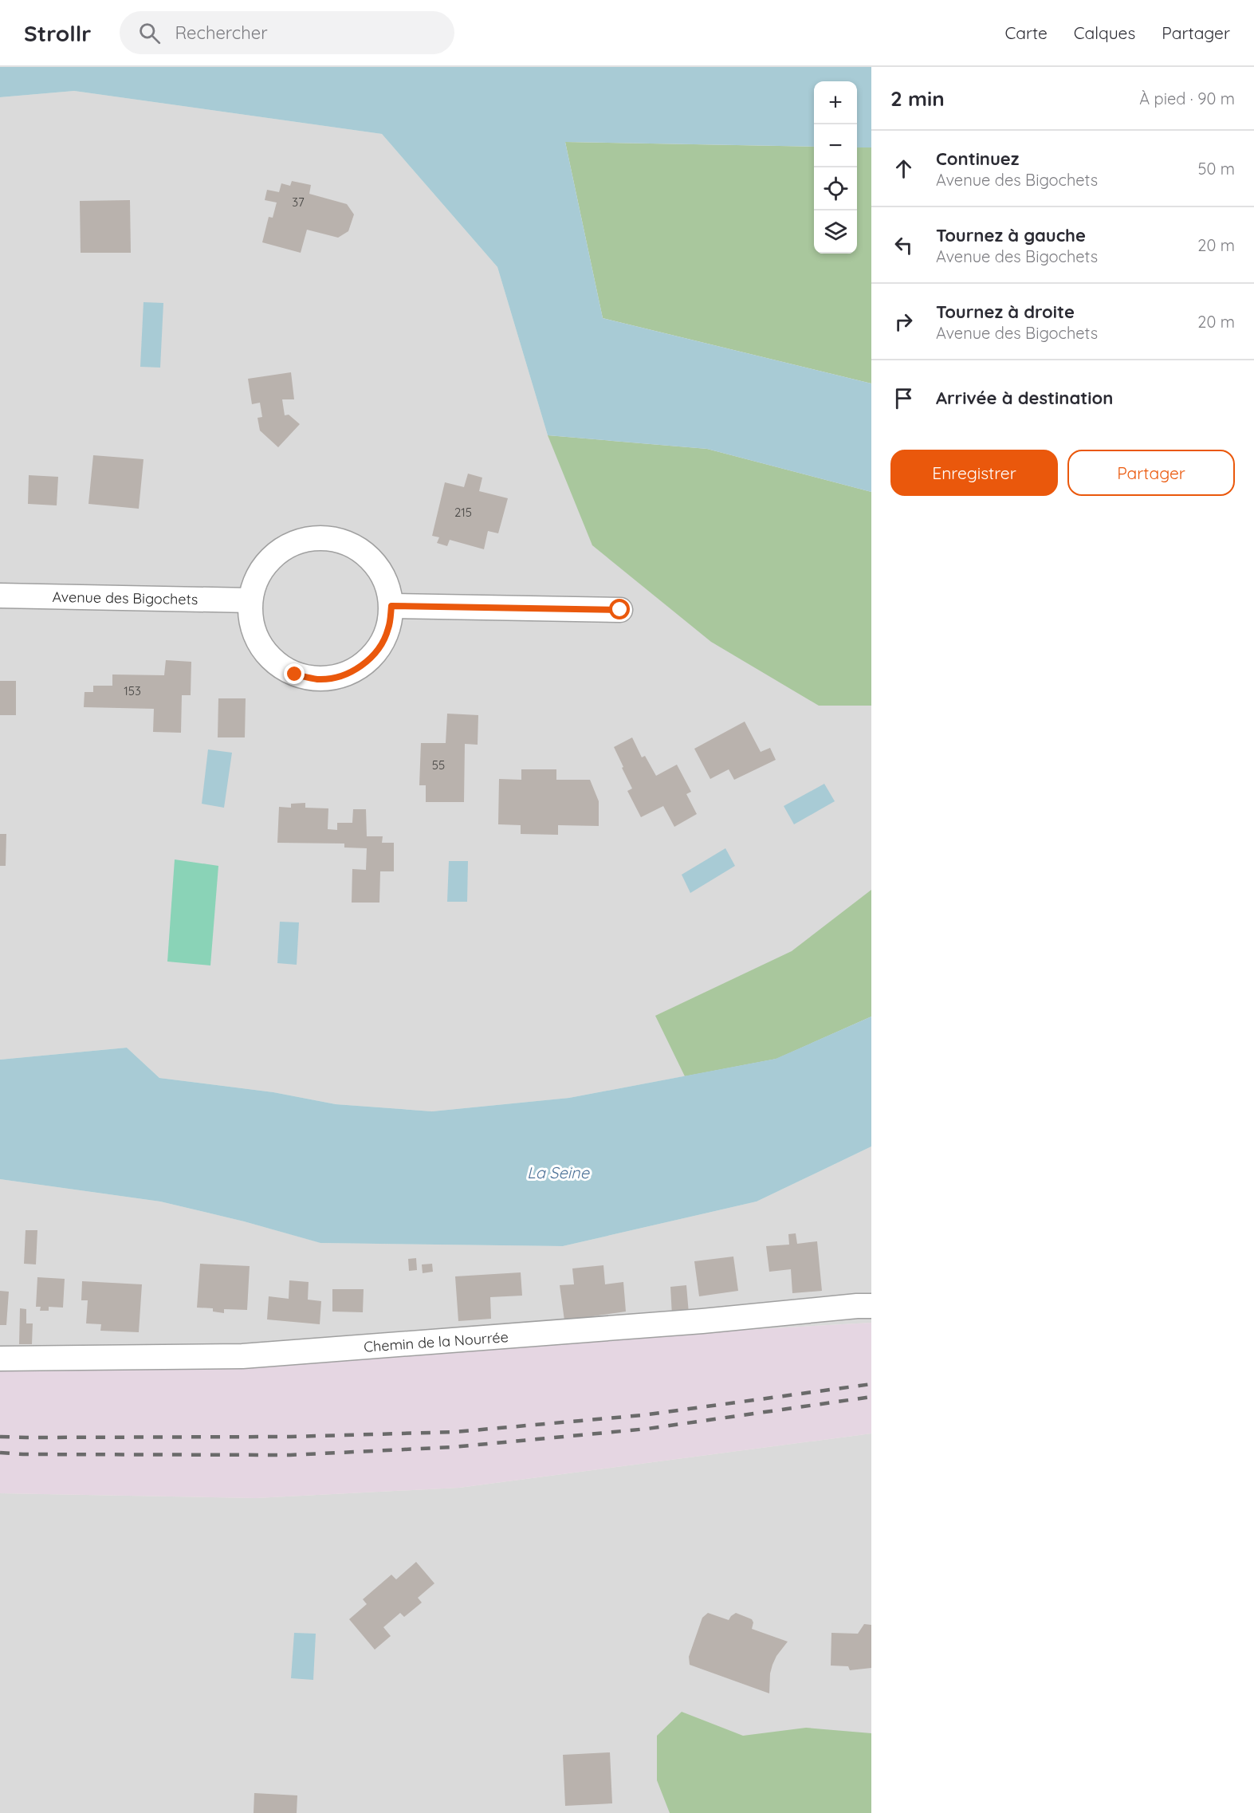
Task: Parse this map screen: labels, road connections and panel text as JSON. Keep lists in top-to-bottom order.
{
  "streets": {
    "street": ["Avenue des Bigochets", "Chemin de la Nourrée"]
  },
  "water": ["La Seine"],
  "house_numbers": [
    "37",
    "215",
    "153",
    "55"
  ],
  "page": {
    "header": "Strollr",
    "search": "Rechercher",
    "nav": ["Carte", "Calques", "Partager"],
    "heading": ["2 min", "À pied · 90 m"],
    "map_buttons": ["+", "−"],
    "list": [
      ["Continuez", "Avenue des Bigochets", "50 m"],
      ["Tournez à gauche", "Avenue des Bigochets", "20 m"],
      ["Tournez à droite", "Avenue des Bigochets", "20 m"],
      "Arrivée à destination"
    ],
    "buttons": ["Enregistrer", "Partager"]
  }
}
